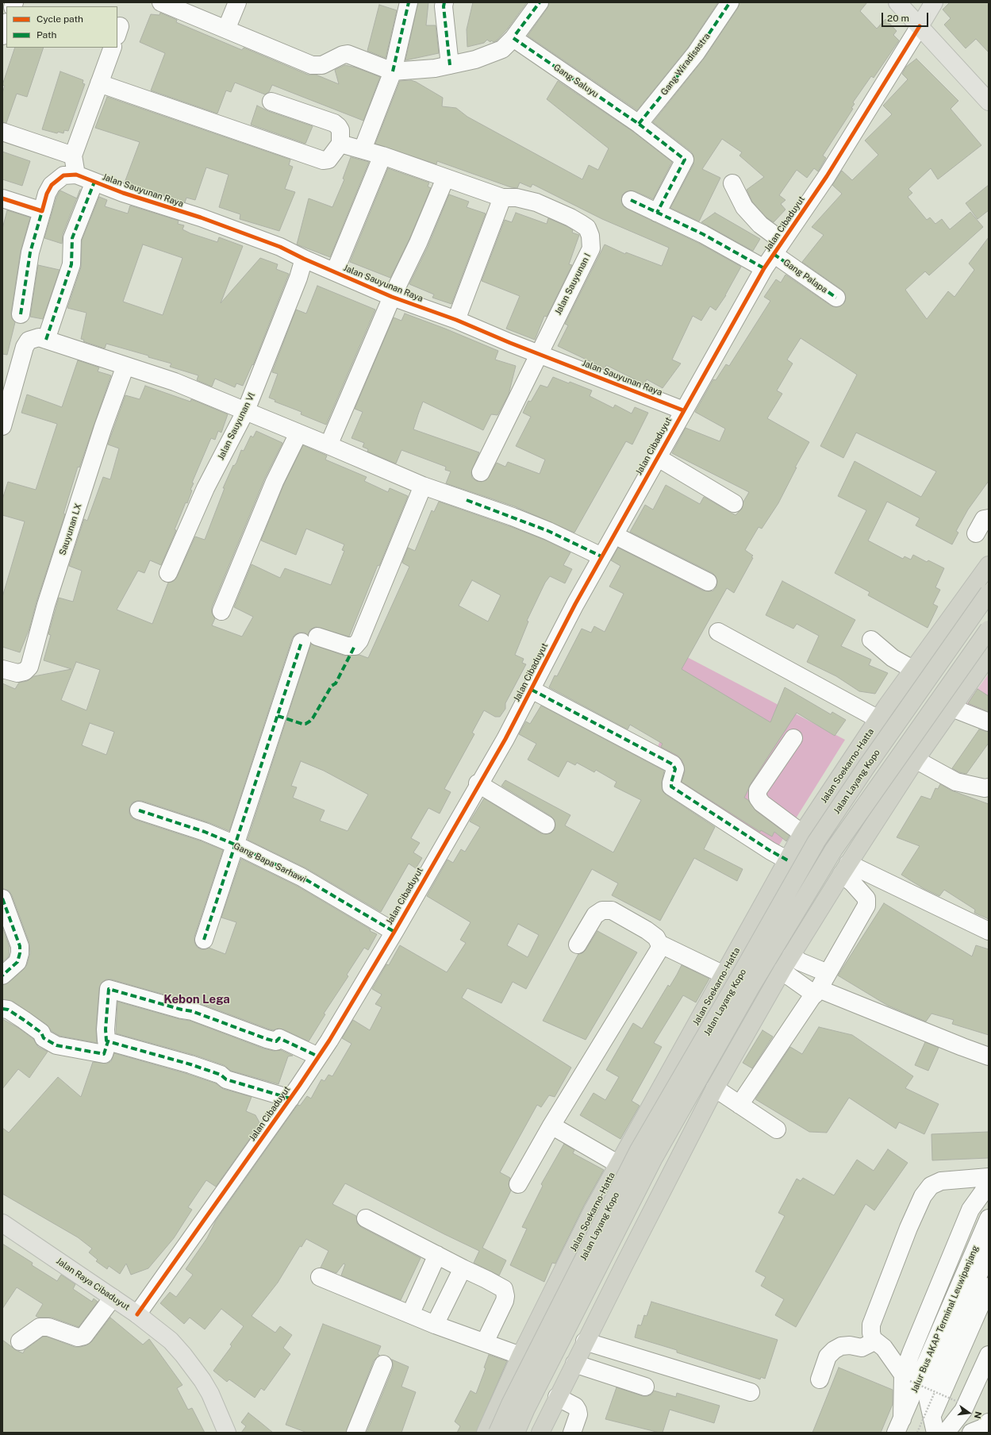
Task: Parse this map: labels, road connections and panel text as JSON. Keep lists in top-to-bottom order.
{
  "streets": {
    "highway": ["Jalan Soekarno-Hatta", "Jalan Layang Kopo"],
    "main road": ["Jalan Raya Cibaduyut"],
    "street": [
      "Gang Wiradisastra",
      "Gang Saluyu",
      "Jalan Sauyunan Raya",
      "Jalan Cibaduyut",
      "Gang Palapa",
      "Jalan Sauyunan I",
      "Jalan Sauyunan Vl",
      "Sauyunan LX",
      "Gang Bapa Sarhawi",
      "Jalur Bus AKAP Terminal Leuwipanjang"
    ]
  },
  "crossings": [
    ["Gang Wiradisastra", "Gang Saluyu"],
    ["Jalan Sauyunan Raya", "Jalan Cibaduyut"],
    ["Jalan Sauyunan Raya", "Jalan Sauyunan I"],
    ["Jalan Sauyunan Raya", "Jalan Sauyunan Vl"],
    ["Jalan Cibaduyut", "Gang Palapa"],
    ["Jalan Cibaduyut", "Gang Bapa Sarhawi"],
    ["Jalan Cibaduyut", "Jalan Raya Cibaduyut"]
  ],
  "districts": ["Kebon Lega"],
  "legend": ["Cycle path", "Path"],
  "scale_bar": "20 m",
  "north": "right"
}
